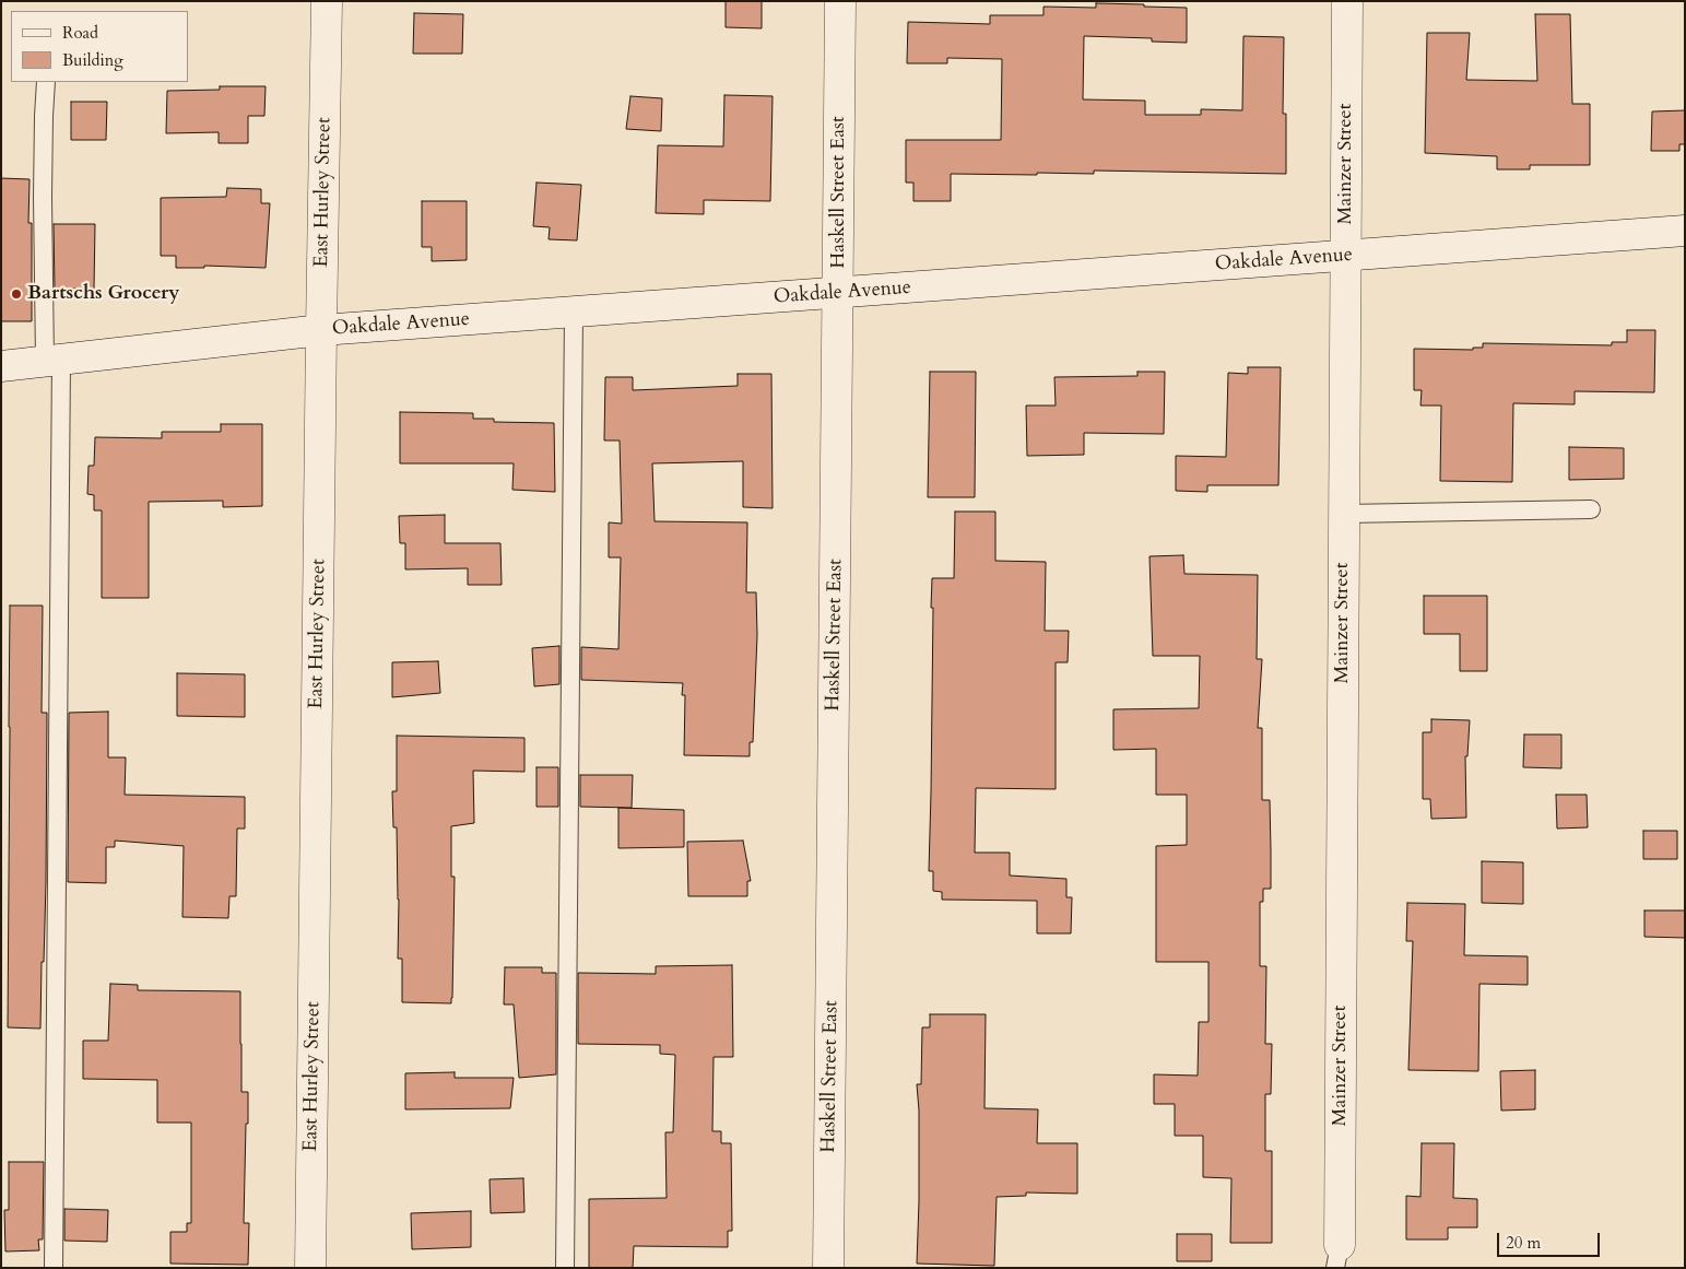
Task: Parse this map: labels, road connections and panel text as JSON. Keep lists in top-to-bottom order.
{
  "streets": {
    "street": [
      "Mainzer Street",
      "East Hurley Street",
      "Haskell Street East",
      "Oakdale Avenue"
    ]
  },
  "crossings": [
    ["Mainzer Street", "Oakdale Avenue"],
    ["East Hurley Street", "Oakdale Avenue"],
    ["Haskell Street East", "Oakdale Avenue"]
  ],
  "places": ["Bartschs Grocery"],
  "legend": ["Road", "Building"],
  "scale_bar": "20 m"
}
